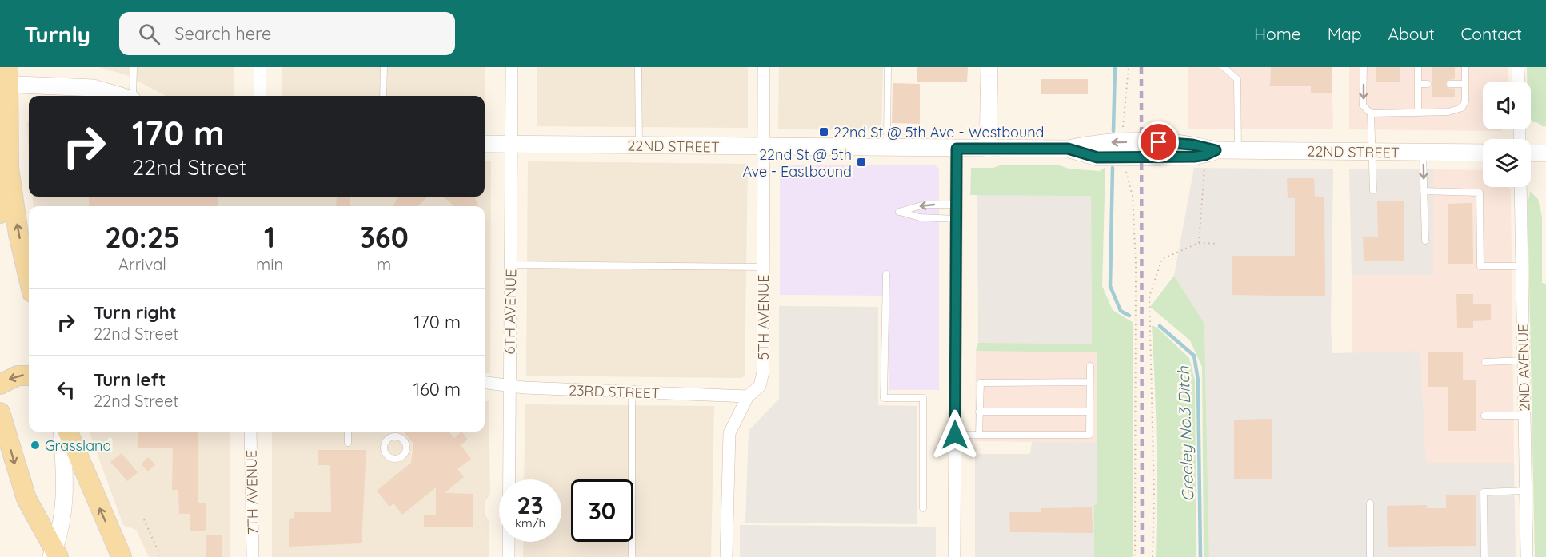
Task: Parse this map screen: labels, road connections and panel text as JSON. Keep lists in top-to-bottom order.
{
  "streets": {
    "street": [
      "22ND STREET",
      "6TH AVENUE",
      "5TH AVENUE",
      "2ND AVENUE",
      "23RD STREET",
      "7TH AVENUE"
    ]
  },
  "crossings": [
    ["22ND STREET", "6TH AVENUE"],
    ["22ND STREET", "5TH AVENUE"],
    ["6TH AVENUE", "23RD STREET"],
    ["5TH AVENUE", "23RD STREET"]
  ],
  "water": ["Greeley No.3 Ditch"],
  "places": {
    "transit": ["22nd St @ 5th Ave - Westbound", "22nd St @ 5th Ave - Eastbound"],
    "other": ["Grassland"]
  },
  "page": {
    "header": "Turnly",
    "search": "Search here",
    "nav": [
      "Home",
      "Map",
      "About",
      "Contact"
    ],
    "turn": ["170 m", "22nd Street"],
    "eta": [
      "20:25",
      "Arrival",
      "1",
      "min",
      "360",
      "m"
    ],
    "list": [
      {
        "name": "Turn right",
        "note": "22nd Street",
        "value": "170 m"
      },
      {
        "name": "Turn left",
        "note": "22nd Street",
        "value": "160 m"
      }
    ],
    "speed": "23 km/h",
    "limit": "30"
  }
}
